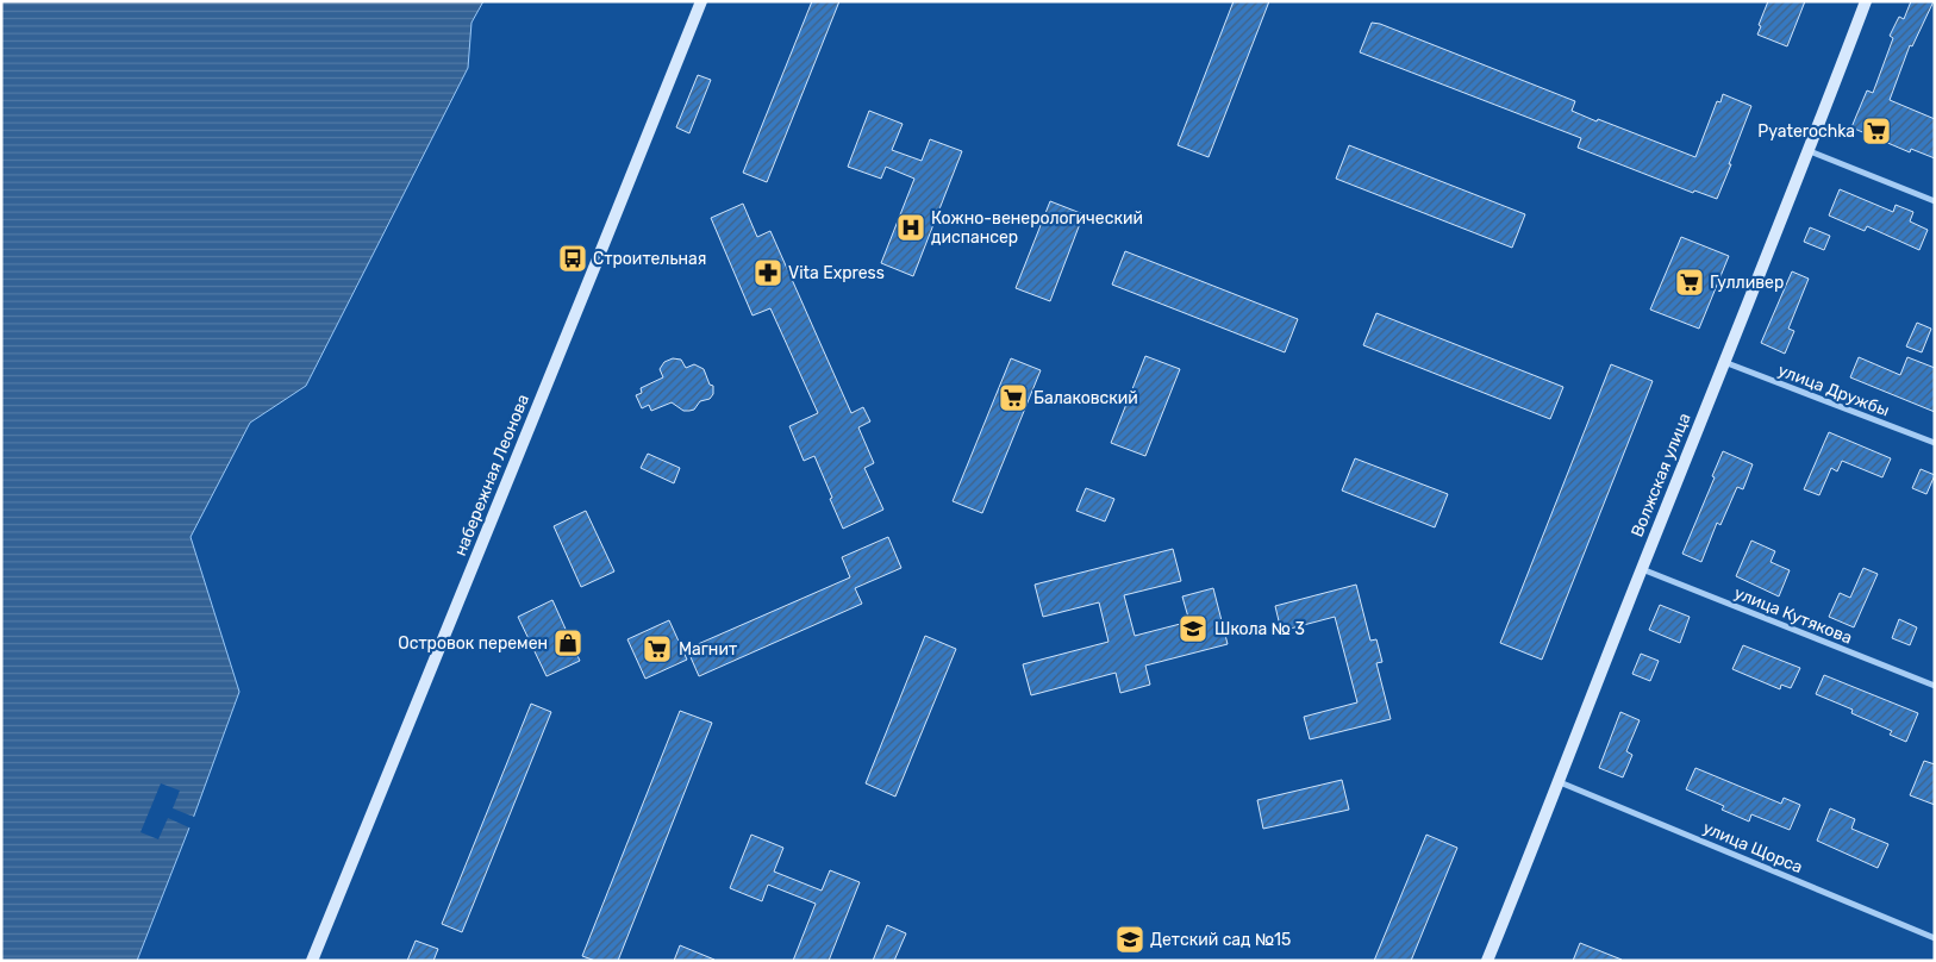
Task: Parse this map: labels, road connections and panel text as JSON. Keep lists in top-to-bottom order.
{
  "streets": {
    "street": [
      "улица Дружбы",
      "набережная Леонова",
      "Волжская улица",
      "улица Кутякова",
      "улица Щорса"
    ]
  },
  "crossings": [
    ["улица Дружбы", "Волжская улица"],
    ["Волжская улица", "улица Кутякова"],
    ["Волжская улица", "улица Щорса"]
  ],
  "places": {
    "supermarket": [
      "Pyaterochka",
      "Гулливер",
      "Балаковский",
      "Магнит"
    ],
    "hospital": ["Кожно-венерологический диспансер"],
    "bus stop": ["Строительная"],
    "pharmacy": ["Vita Express"],
    "school or university": ["Школа № 3", "Детский сад №15"],
    "shop": ["Островок перемен"]
  }
}
